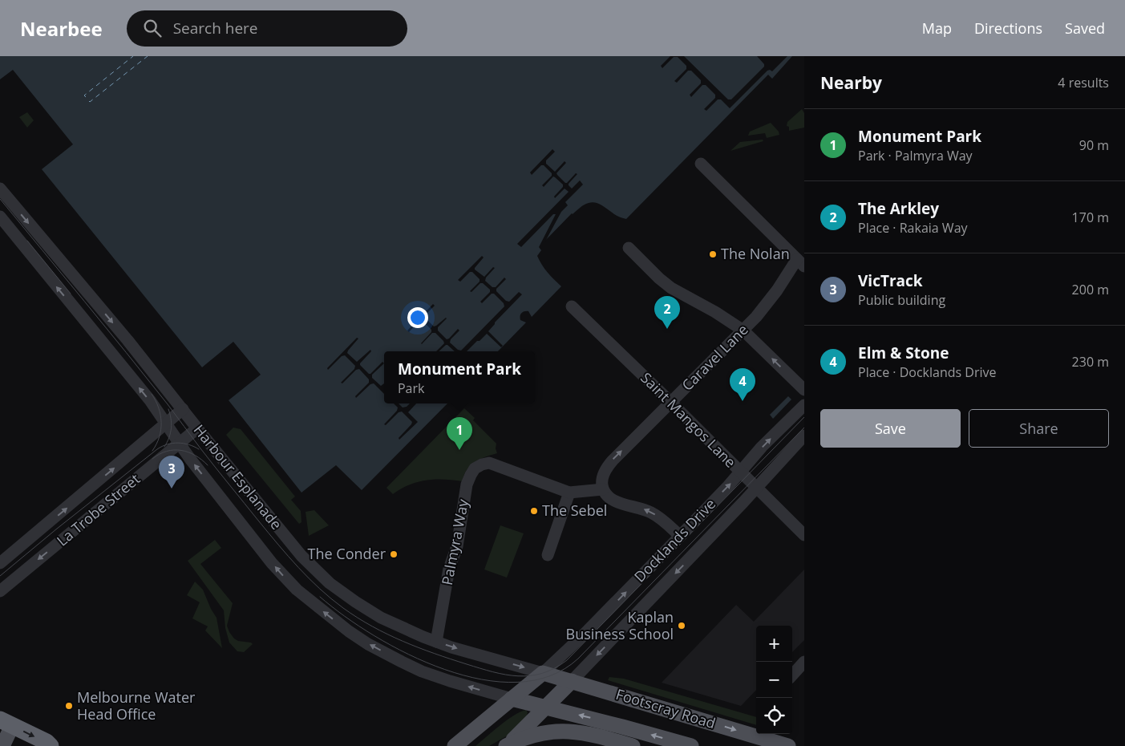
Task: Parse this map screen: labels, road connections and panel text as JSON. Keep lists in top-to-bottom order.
{
  "streets": {
    "main road": ["Footscray Road"],
    "street": [
      "Caravel Lane",
      "Saint Mangos Lane",
      "Harbour Esplanade",
      "La Trobe Street",
      "Docklands Drive",
      "Palmyra Way"
    ]
  },
  "crossings": [
    ["Caravel Lane", "Saint Mangos Lane"],
    ["Saint Mangos Lane", "Docklands Drive"],
    ["Harbour Esplanade", "La Trobe Street"],
    ["Harbour Esplanade", "Docklands Drive"],
    ["Harbour Esplanade", "Palmyra Way"],
    ["Harbour Esplanade", "Footscray Road"],
    ["Docklands Drive", "Footscray Road"]
  ],
  "one_way": ["Caravel Lane"],
  "places": [
    "The Nolan",
    "The Sebel",
    "The Conder",
    "Kaplan Business School",
    "Melbourne Water Head Office"
  ],
  "page": {
    "header": "Nearbee",
    "search": "Search here",
    "nav": ["Map", "Directions", "Saved"],
    "heading": ["Nearby", "4 results"],
    "list": [
      {
        "mark": "1",
        "name": "Monument Park",
        "note": "Park · Palmyra Way",
        "value": "90 m"
      },
      {
        "mark": "2",
        "name": "The Arkley",
        "note": "Place · Rakaia Way",
        "value": "170 m"
      },
      {
        "mark": "3",
        "name": "VicTrack",
        "note": "Public building",
        "value": "200 m"
      },
      {
        "mark": "4",
        "name": "Elm & Stone",
        "note": "Place · Docklands Drive",
        "value": "230 m"
      }
    ],
    "pins": [
      "2",
      "4",
      "1",
      "3"
    ],
    "popup": ["Monument Park", "Park"],
    "buttons": ["Save", "Share"],
    "map_buttons": ["+", "−"]
  }
}
